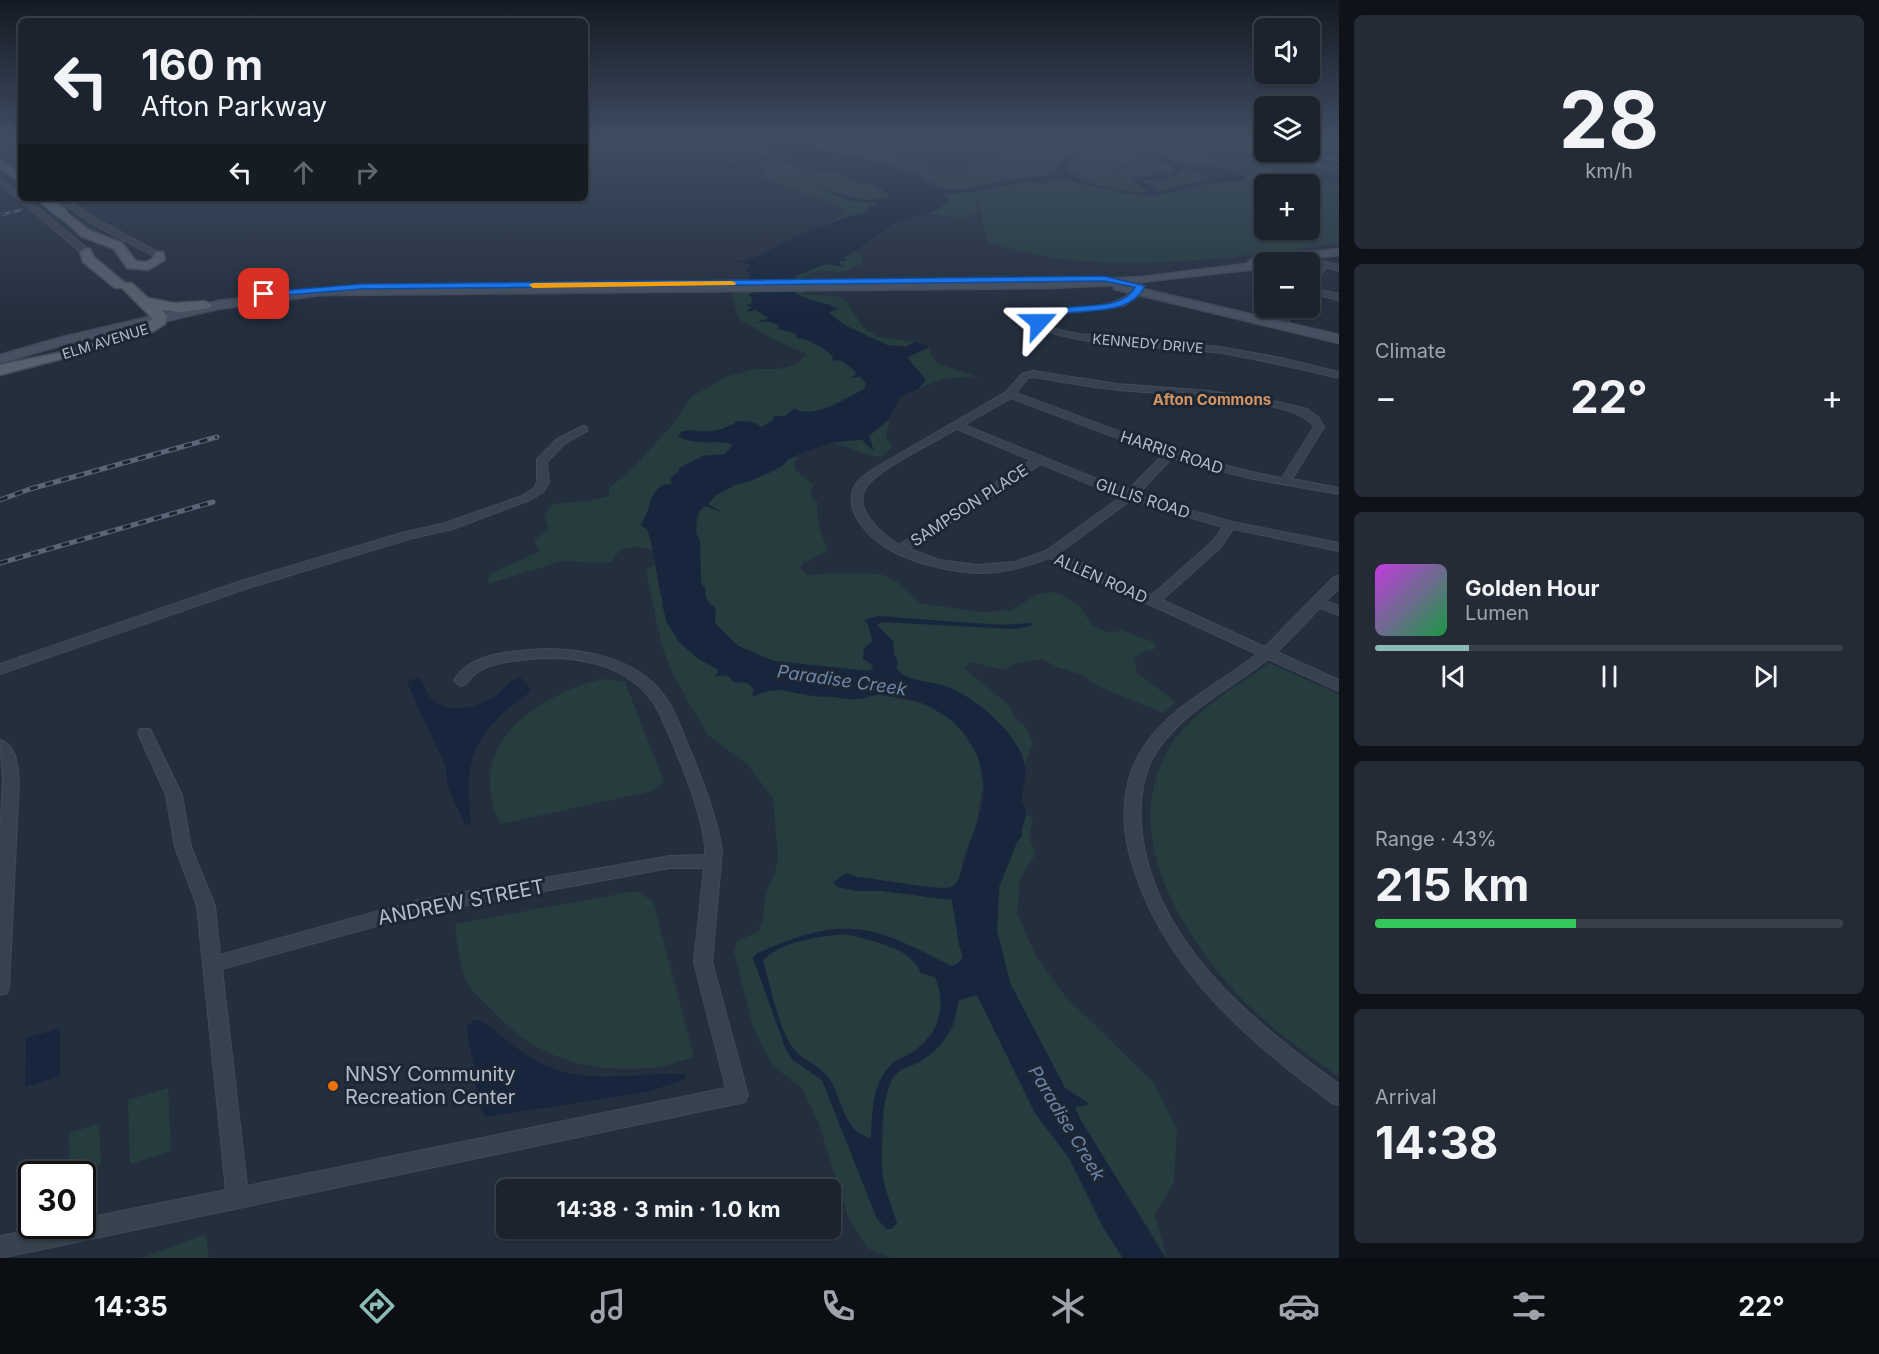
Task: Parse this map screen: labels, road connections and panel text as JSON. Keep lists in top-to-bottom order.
{
  "streets": {
    "main road": ["ELM AVENUE"],
    "street": [
      "KENNEDY DRIVE",
      "HARRIS ROAD",
      "GILLIS ROAD",
      "SAMPSON PLACE",
      "ALLEN ROAD",
      "ANDREW STREET"
    ]
  },
  "crossings": [
    ["GILLIS ROAD", "SAMPSON PLACE"],
    ["GILLIS ROAD", "ALLEN ROAD"],
    ["SAMPSON PLACE", "ALLEN ROAD"]
  ],
  "districts": ["Afton Commons"],
  "water": ["Paradise Creek"],
  "places": ["NNSY Community Recreation Center"],
  "page": {
    "tile": [
      ["28", "km/h"],
      "Climate",
      ["Range · 43%", "215 km"],
      ["Arrival", "14:38"]
    ],
    "map_buttons": ["+", "−"],
    "turn": ["160 m", "Afton Parkway"],
    "heat": ["−", "22°", "+"],
    "song": ["Golden Hour", "Lumen"],
    "limit": "30",
    "trip": "14:38 · 3 min · 1.0 km",
    "tabs": ["14:35", "22°"]
  }
}
